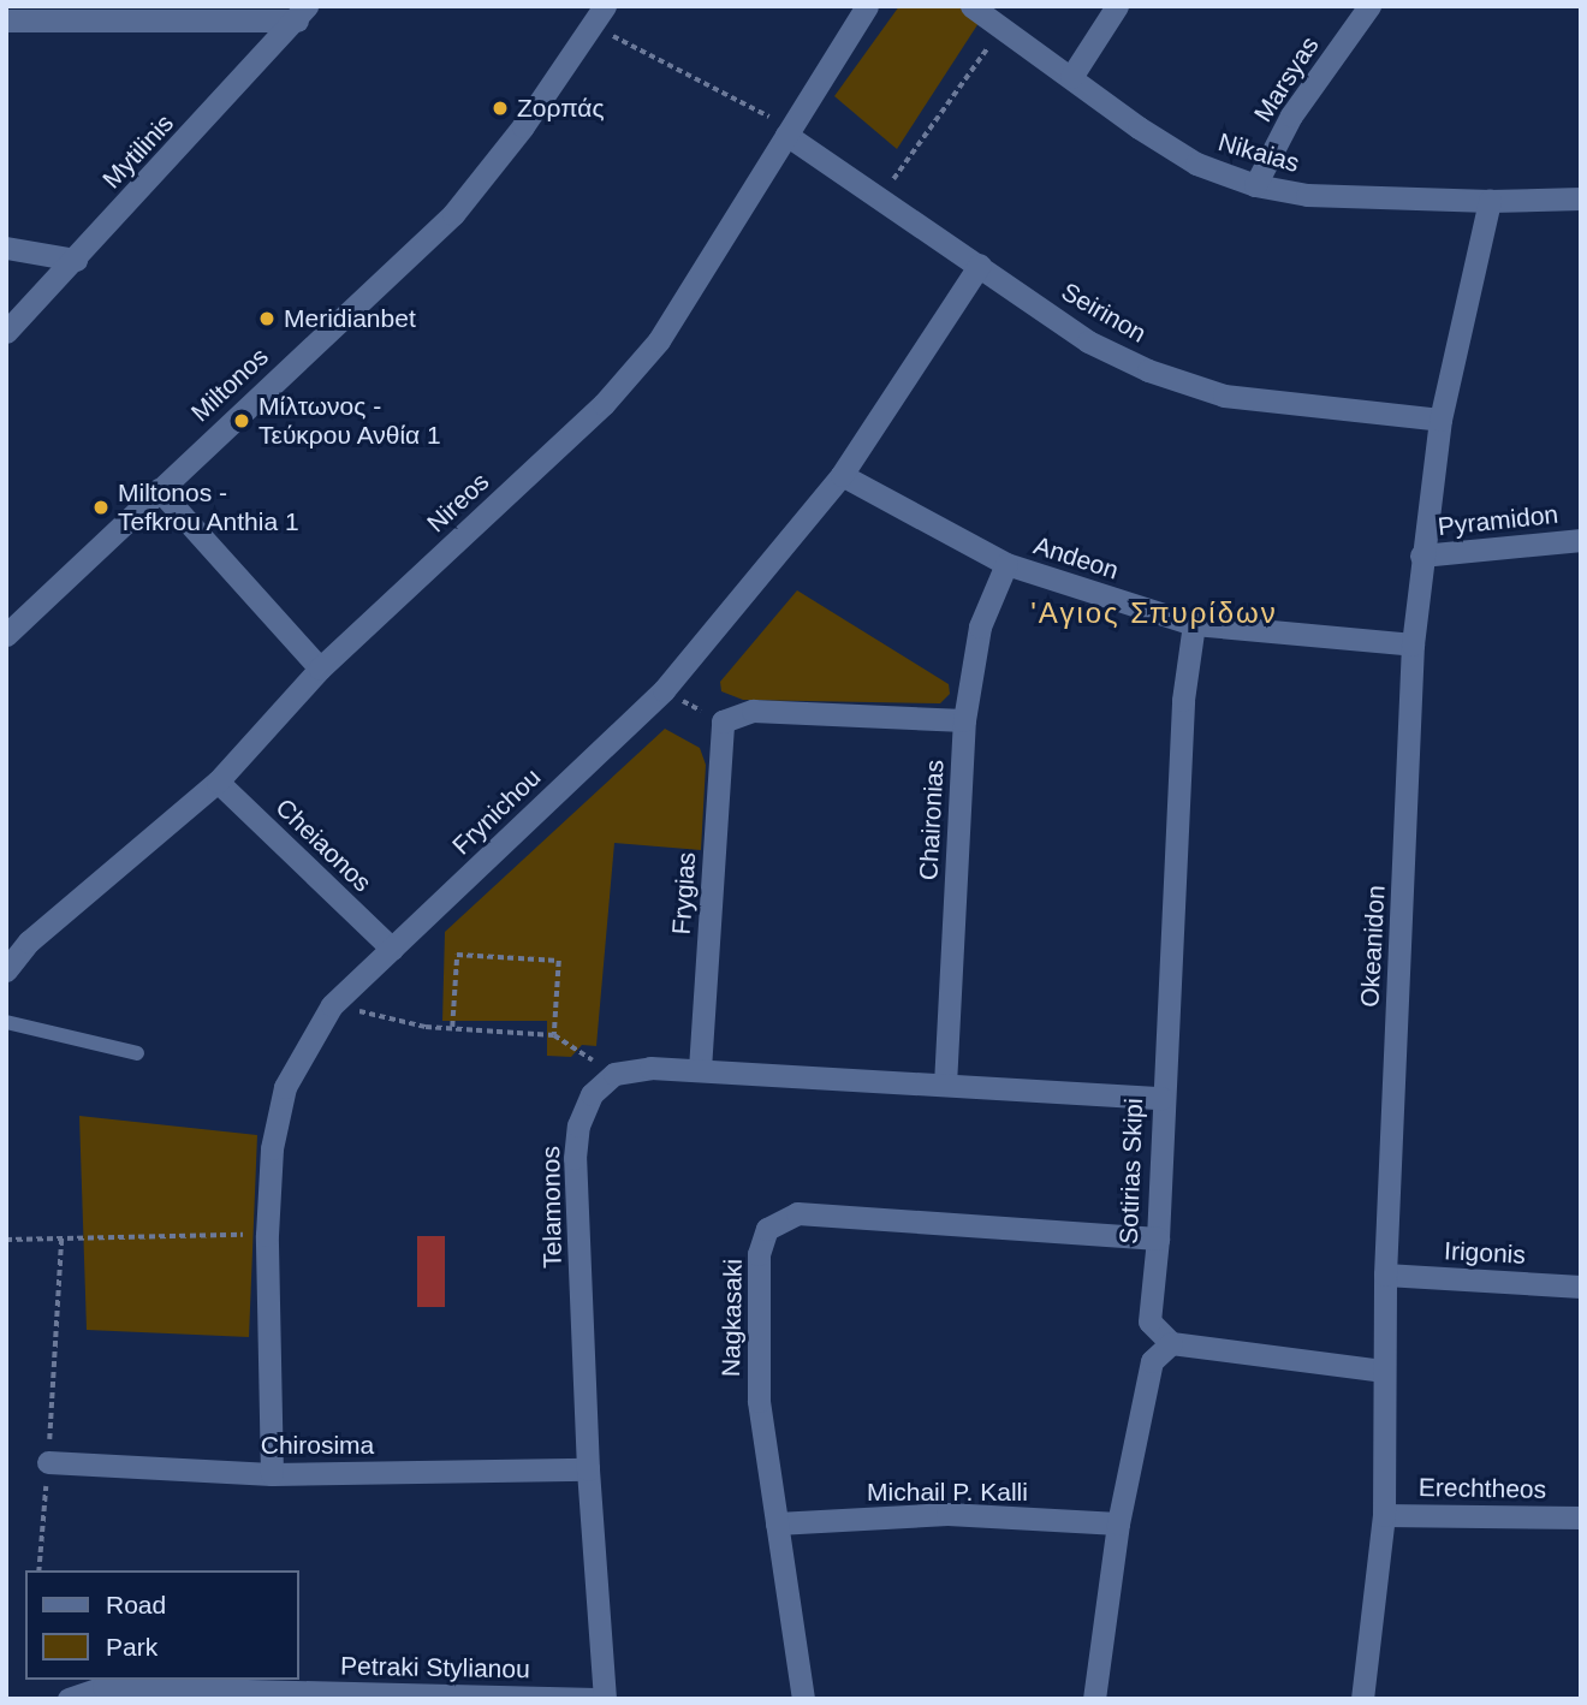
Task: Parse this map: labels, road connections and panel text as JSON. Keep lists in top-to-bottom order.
{
  "streets": {
    "street": [
      "Marsyas",
      "Mytilinis",
      "Nikaias",
      "Seirinon",
      "Miltonos",
      "Nireos",
      "Pyramidon",
      "Andeon",
      "Frynichou",
      "Chaironias",
      "Cheiaonos",
      "Frygias",
      "Okeanidon",
      "Sotirias Skipi",
      "Telamonos",
      "Irigonis",
      "Nagkasaki",
      "Chirosima",
      "Erechtheos",
      "Michail P. Kalli",
      "Petraki Stylianou"
    ]
  },
  "crossings": [
    ["Marsyas", "Nikaias"],
    ["Nikaias", "Okeanidon"],
    ["Seirinon", "Nireos"],
    ["Seirinon", "Frynichou"],
    ["Seirinon", "Okeanidon"],
    ["Nireos", "Cheiaonos"],
    ["Pyramidon", "Okeanidon"],
    ["Andeon", "Frynichou"],
    ["Andeon", "Chaironias"],
    ["Andeon", "Okeanidon"],
    ["Andeon", "Sotirias Skipi"],
    ["Frynichou", "Cheiaonos"],
    ["Frynichou", "Chirosima"],
    ["Okeanidon", "Irigonis"],
    ["Okeanidon", "Erechtheos"],
    ["Sotirias Skipi", "Nagkasaki"],
    ["Telamonos", "Chirosima"],
    ["Nagkasaki", "Michail P. Kalli"]
  ],
  "districts": ["'Αγιος Σπυρίδων"],
  "places": [
    "Ζορπάς",
    "Meridianbet",
    "Μίλτωνος - Τεύκρου Ανθία 1",
    "Miltonos - Tefkrou Anthia 1"
  ],
  "legend": ["Road", "Park"]
}
